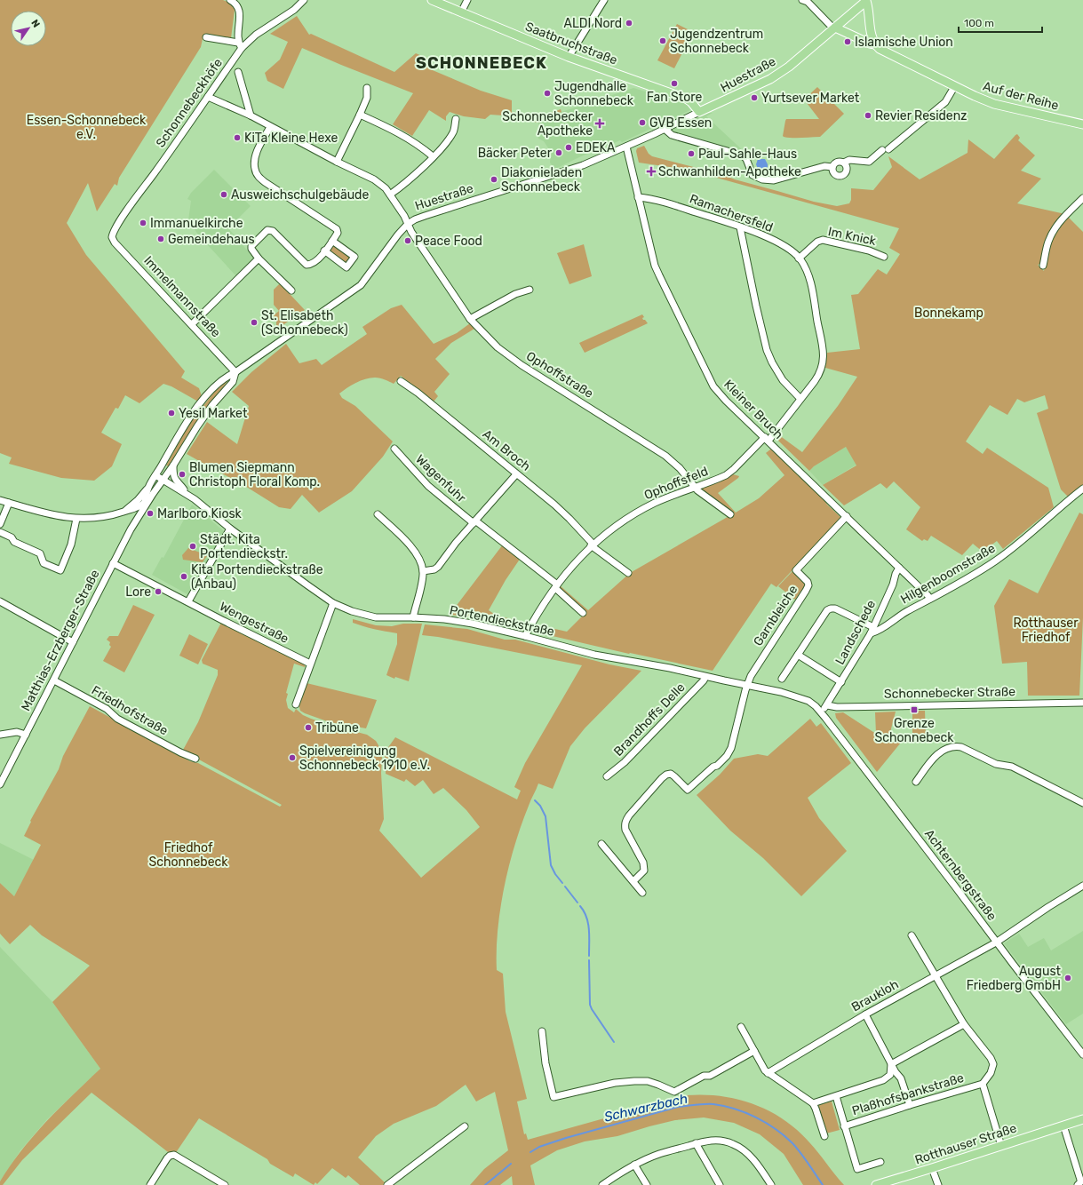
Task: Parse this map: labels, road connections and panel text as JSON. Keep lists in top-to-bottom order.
{
  "streets": {
    "main road": [
      "Saatbruchstraße",
      "Huestraße",
      "Auf der Reihe",
      "Rotthauser Straße"
    ],
    "street": [
      "Schonnebeckhöfe",
      "Ramachersfeld",
      "Im Knick",
      "Immelmannstraße",
      "Ophoffstraße",
      "Kleiner Bruch",
      "Am Broch",
      "Wagenfuhr",
      "Ophoffsfeld",
      "Hilgenboomstraße",
      "Garnbleiche",
      "Portendieckstraße",
      "Wengestraße",
      "Landschede",
      "Matthias-Erzberger-Straße",
      "Schonnebecker Straße",
      "Friedhofstraße",
      "Brandhoffs Delle",
      "Achternbergstraße",
      "Braukloh",
      "Plaßhofsbankstraße"
    ]
  },
  "crossings": [
    ["Saatbruchstraße", "Huestraße"],
    ["Huestraße", "Auf der Reihe"],
    ["Huestraße", "Immelmannstraße"],
    ["Huestraße", "Ophoffstraße"],
    ["Huestraße", "Kleiner Bruch"],
    ["Huestraße", "Portendieckstraße"],
    ["Huestraße", "Matthias-Erzberger-Straße"],
    ["Schonnebeckhöfe", "Immelmannstraße"],
    ["Schonnebeckhöfe", "Ophoffstraße"],
    ["Ramachersfeld", "Im Knick"],
    ["Ramachersfeld", "Kleiner Bruch"],
    ["Ramachersfeld", "Ophoffsfeld"],
    ["Ophoffstraße", "Ophoffsfeld"],
    ["Kleiner Bruch", "Ophoffsfeld"],
    ["Kleiner Bruch", "Hilgenboomstraße"],
    ["Kleiner Bruch", "Garnbleiche"],
    ["Kleiner Bruch", "Landschede"],
    ["Am Broch", "Ophoffsfeld"],
    ["Wagenfuhr", "Ophoffsfeld"],
    ["Ophoffsfeld", "Portendieckstraße"],
    ["Hilgenboomstraße", "Landschede"],
    ["Garnbleiche", "Portendieckstraße"],
    ["Portendieckstraße", "Matthias-Erzberger-Straße"],
    ["Portendieckstraße", "Brandhoffs Delle"],
    ["Portendieckstraße", "Achternbergstraße"],
    ["Wengestraße", "Matthias-Erzberger-Straße"],
    ["Landschede", "Schonnebecker Straße"],
    ["Matthias-Erzberger-Straße", "Friedhofstraße"],
    ["Achternbergstraße", "Braukloh"],
    ["Plaßhofsbankstraße", "Rotthauser Straße"]
  ],
  "districts": ["SCHONNEBECK"],
  "water": ["Schwarzbach"],
  "parks": [
    "Essen-Schonnebeck e.V.",
    "Bonnekamp",
    "Rotthauser Friedhof",
    "Friedhof Schonnebeck"
  ],
  "places": {
    "other": [
      "ALDI Nord",
      "Jugendzentrum Schonnebeck",
      "Islamische Union",
      "Fan Store",
      "Jugendhalle Schonnebeck",
      "Yurtsever Market",
      "Revier Residenz",
      "GVB Essen",
      "KiTa Kleine Hexe",
      "EDEKA",
      "Bäcker Peter",
      "Paul-Sahle-Haus",
      "Diakonieladen Schonnebeck",
      "Ausweichschulgebäude",
      "Immanuelkirche",
      "Gemeindehaus",
      "Peace Food",
      "St. Elisabeth (Schonnebeck)",
      "Yesil Market",
      "Blumen Siepmann Christoph Floral Komp.",
      "Marlboro Kiosk",
      "Städt. Kita Portendieckstr.",
      "Kita Portendieckstraße (Anbau)",
      "Lore",
      "Tribüne",
      "Spielvereinigung Schonnebeck 1910 e.V.",
      "August Friedberg GmbH"
    ],
    "health": ["Schonnebecker Apotheke", "Schwanhilden-Apotheke"],
    "transit": ["Grenze Schonnebeck"]
  },
  "scale_bar": "100 m",
  "north": "top right"
}
